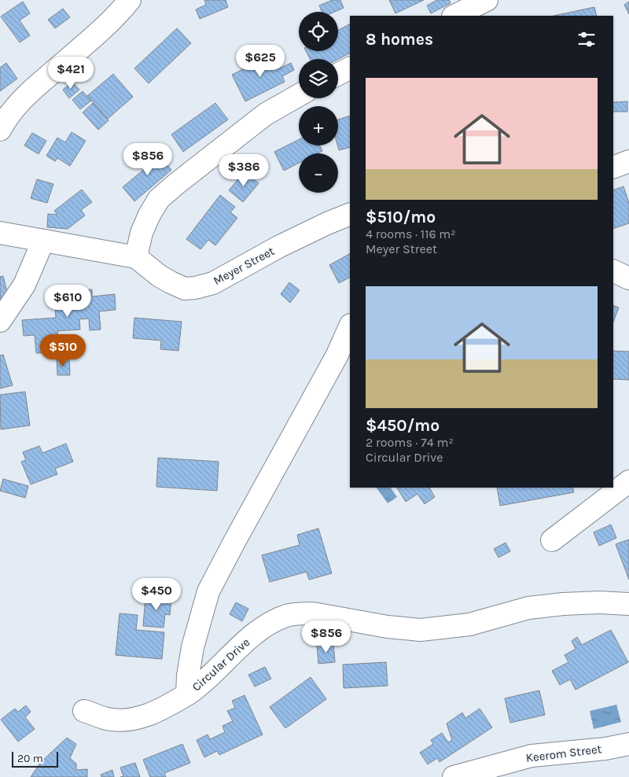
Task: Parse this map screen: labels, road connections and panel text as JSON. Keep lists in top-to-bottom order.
{
  "streets": {
    "street": ["Meyer Street", "Circular Drive", "Keerom Street"]
  },
  "scale_bar": "20 m",
  "page": {
    "map_buttons": ["+", "−"],
    "heading": "8 homes",
    "price": [
      "$625",
      "$421",
      "$856",
      "$386",
      "$610",
      "$510",
      "$450",
      "$856"
    ],
    "list": [
      {
        "name": "$510/mo",
        "note": "4 rooms · 116 m² · Meyer Street"
      },
      {
        "name": "$450/mo",
        "note": "2 rooms · 74 m² · Circular Drive"
      }
    ],
    "scale": "20 m"
  }
}
